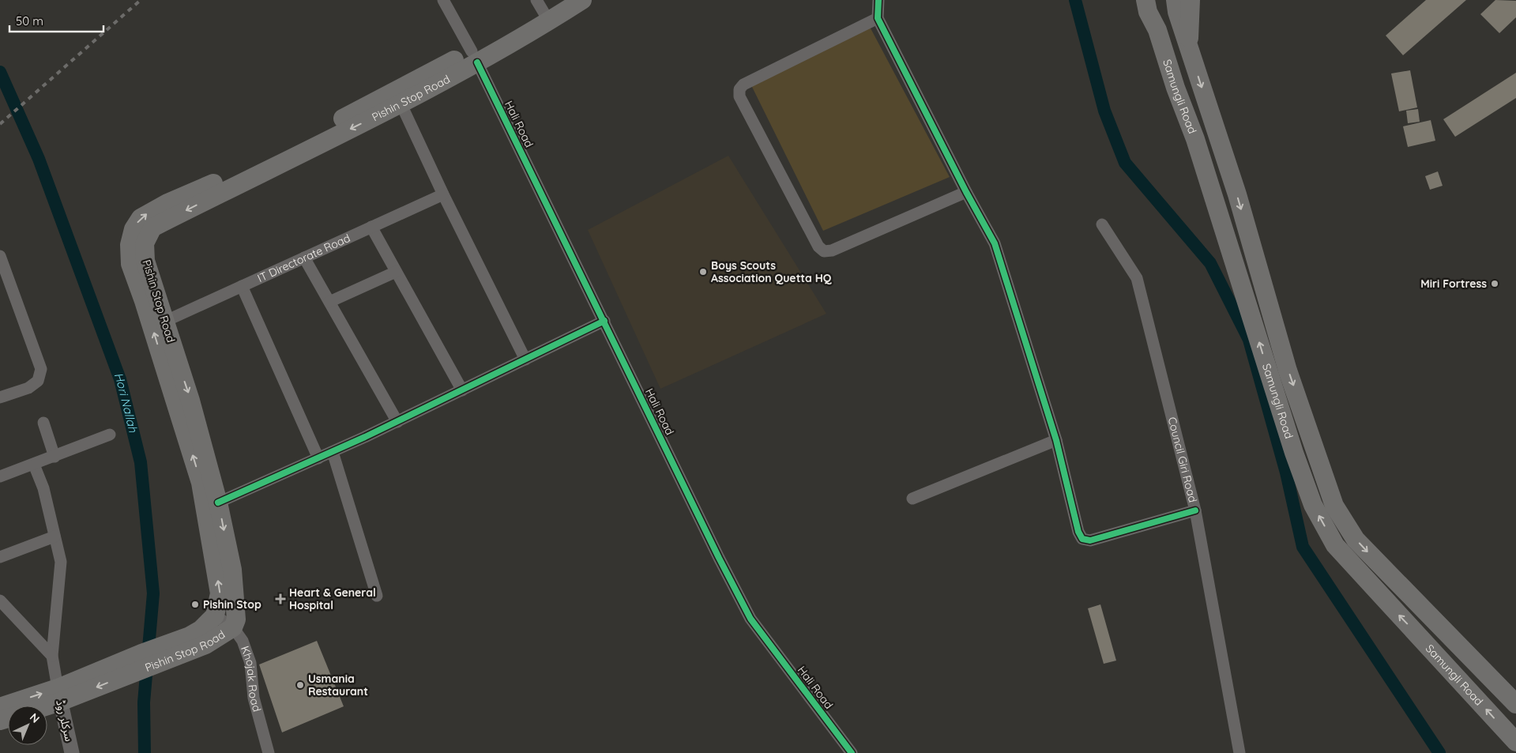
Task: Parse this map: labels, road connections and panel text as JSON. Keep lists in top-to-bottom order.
{
  "streets": {
    "main road": ["Samungli Road", "Pishin Stop Road"],
    "street": [
      "Hali Road",
      "IT Directorate Road",
      "Council Giri Road",
      "Khojak Road",
      "سرکلر روڈ"
    ]
  },
  "crossings": [
    ["Pishin Stop Road", "Hali Road"],
    ["Pishin Stop Road", "IT Directorate Road"],
    ["Pishin Stop Road", "Khojak Road"],
    ["Pishin Stop Road", "سرکلر روڈ"]
  ],
  "water": ["Hori Nallah"],
  "places": {
    "other": [
      "Boys Scouts Association Quetta HQ",
      "Miri Fortress",
      "Pishin Stop",
      "Usmania Restaurant"
    ],
    "health": ["Heart & General Hospital"]
  },
  "scale_bar": "50 m",
  "north": "top right"
}
